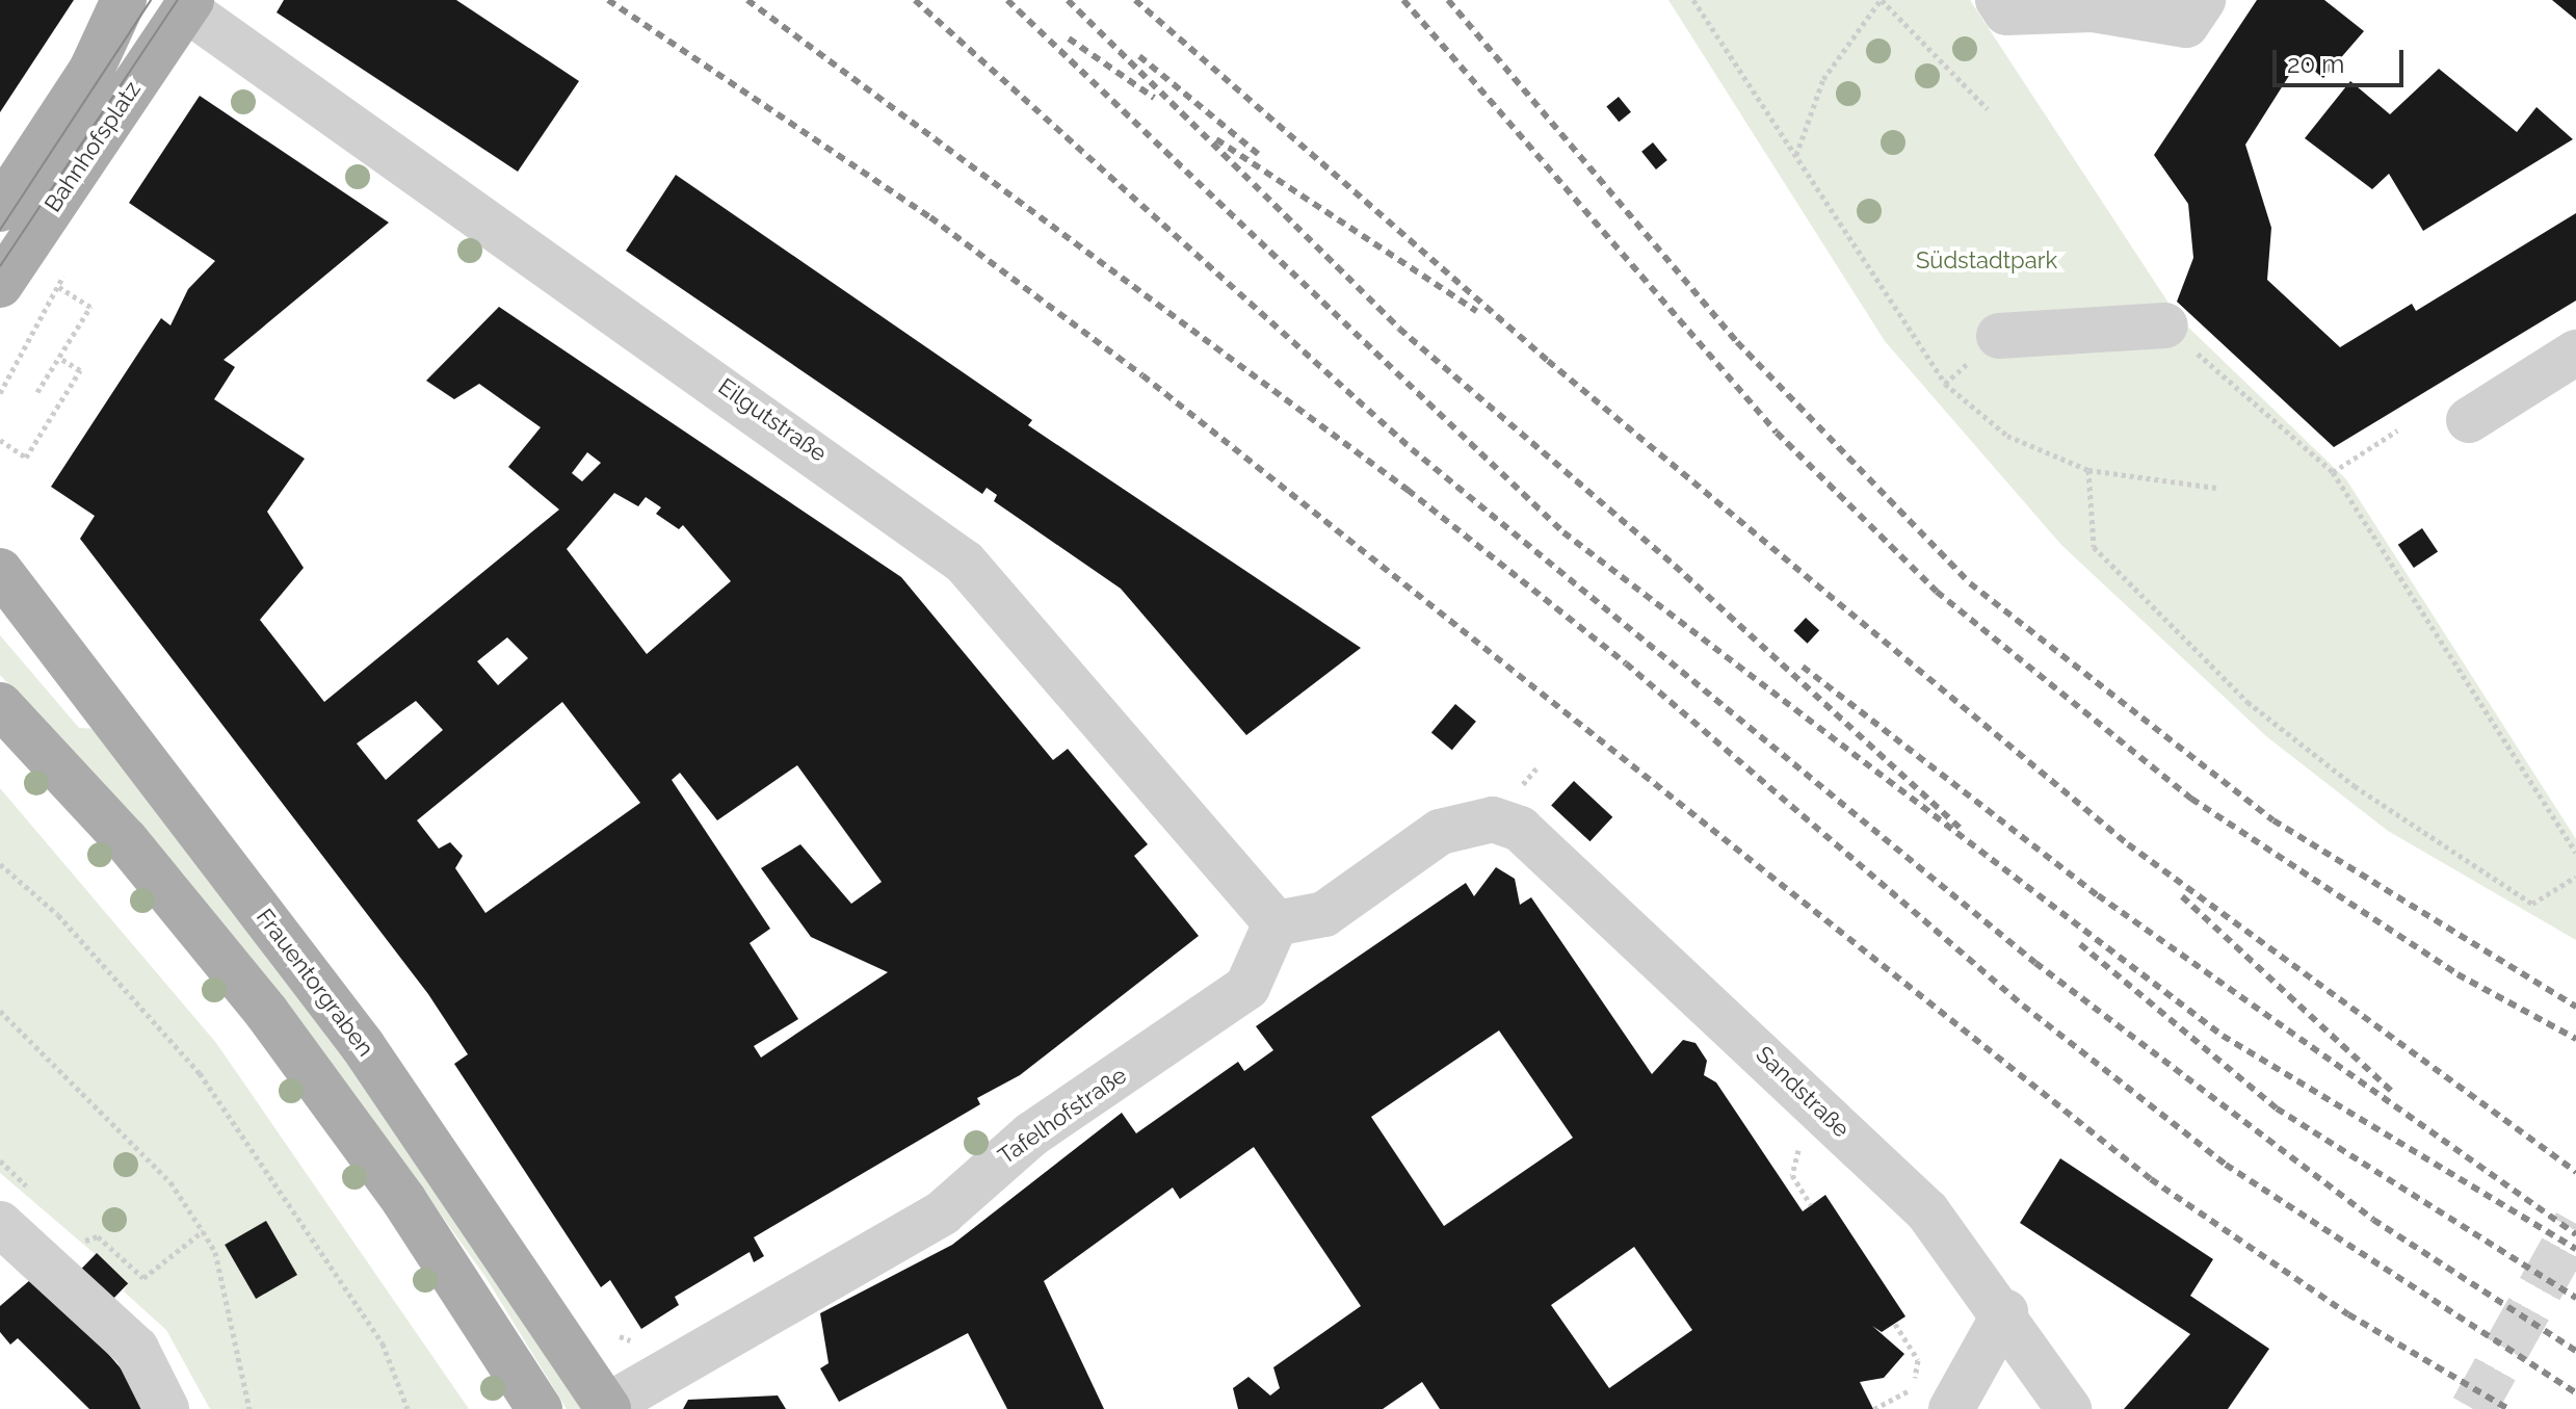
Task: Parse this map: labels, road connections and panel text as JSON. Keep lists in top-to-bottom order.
{
  "streets": {
    "main road": ["Bahnhofsplatz", "Frauentorgraben"],
    "street": ["Eilgutstraße", "Sandstraße", "Tafelhofstraße"]
  },
  "crossings": [
    ["Bahnhofsplatz", "Eilgutstraße"],
    ["Eilgutstraße", "Sandstraße"],
    ["Eilgutstraße", "Tafelhofstraße"],
    ["Frauentorgraben", "Tafelhofstraße"],
    ["Sandstraße", "Tafelhofstraße"]
  ],
  "parks": ["Südstadtpark"],
  "scale_bar": "20 m"
}
